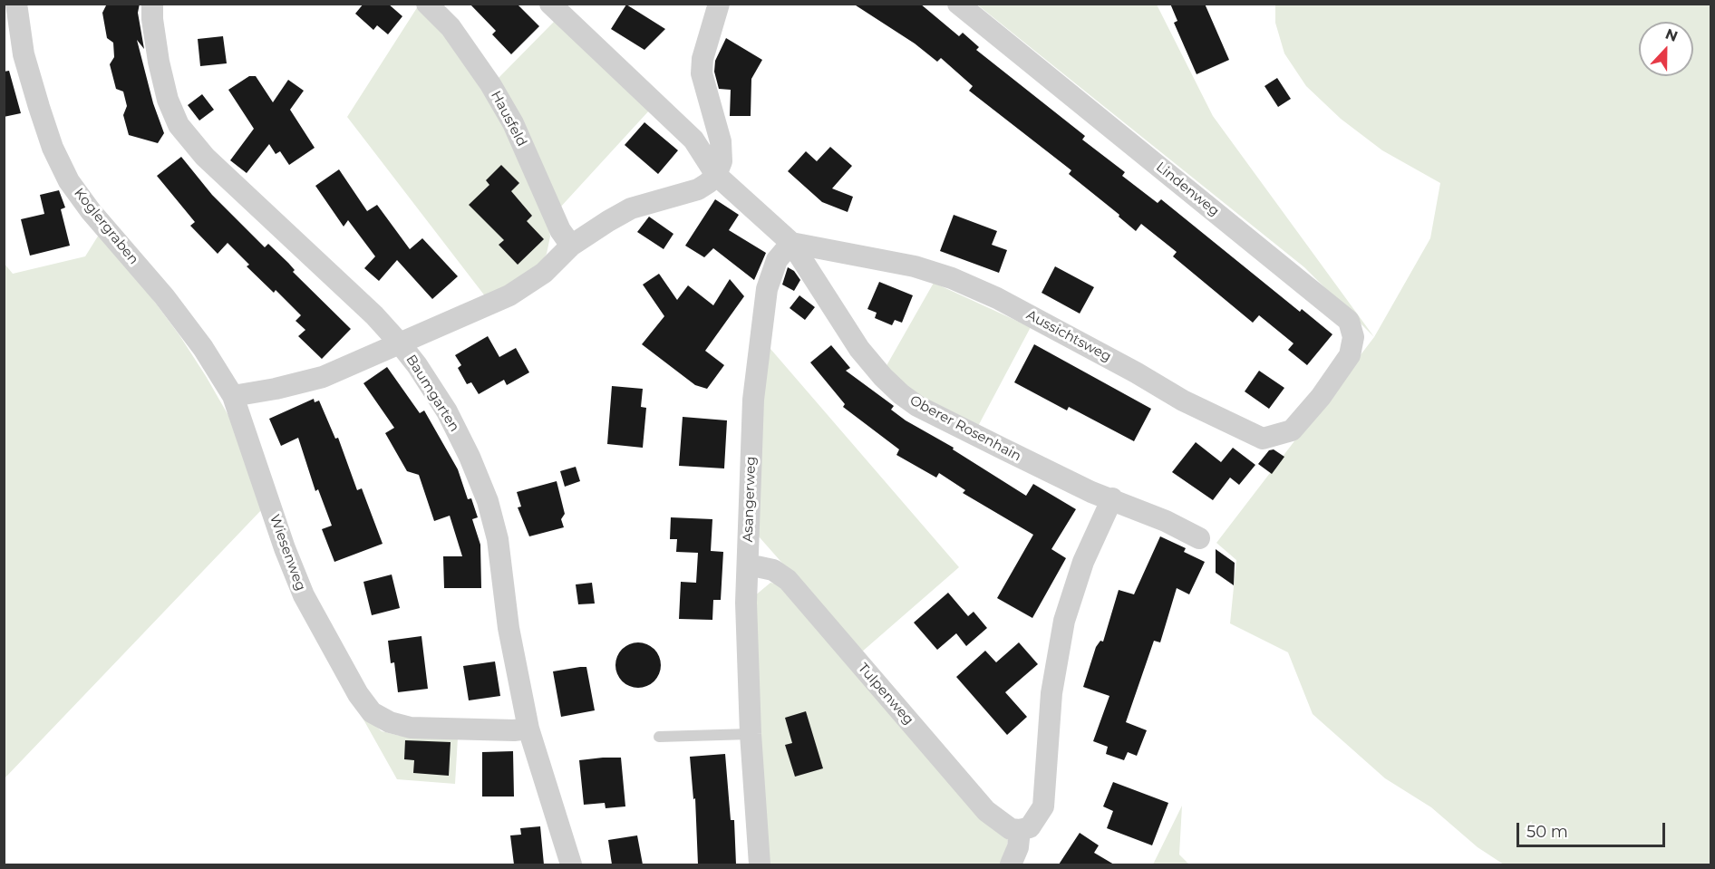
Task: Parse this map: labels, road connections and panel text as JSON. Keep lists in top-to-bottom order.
{
  "streets": {
    "street": [
      "Hausfeld",
      "Lindenweg",
      "Koglergraben",
      "Aussichtsweg",
      "Baumgarten",
      "Oberer Rosenhain",
      "Asangerweg",
      "Wiesenweg",
      "Tulpenweg"
    ]
  },
  "crossings": [
    ["Lindenweg", "Aussichtsweg"],
    ["Koglergraben", "Wiesenweg"],
    ["Aussichtsweg", "Oberer Rosenhain"],
    ["Aussichtsweg", "Asangerweg"],
    ["Baumgarten", "Wiesenweg"],
    ["Oberer Rosenhain", "Asangerweg"],
    ["Asangerweg", "Tulpenweg"]
  ],
  "scale_bar": "50 m",
  "north": "top"
}
